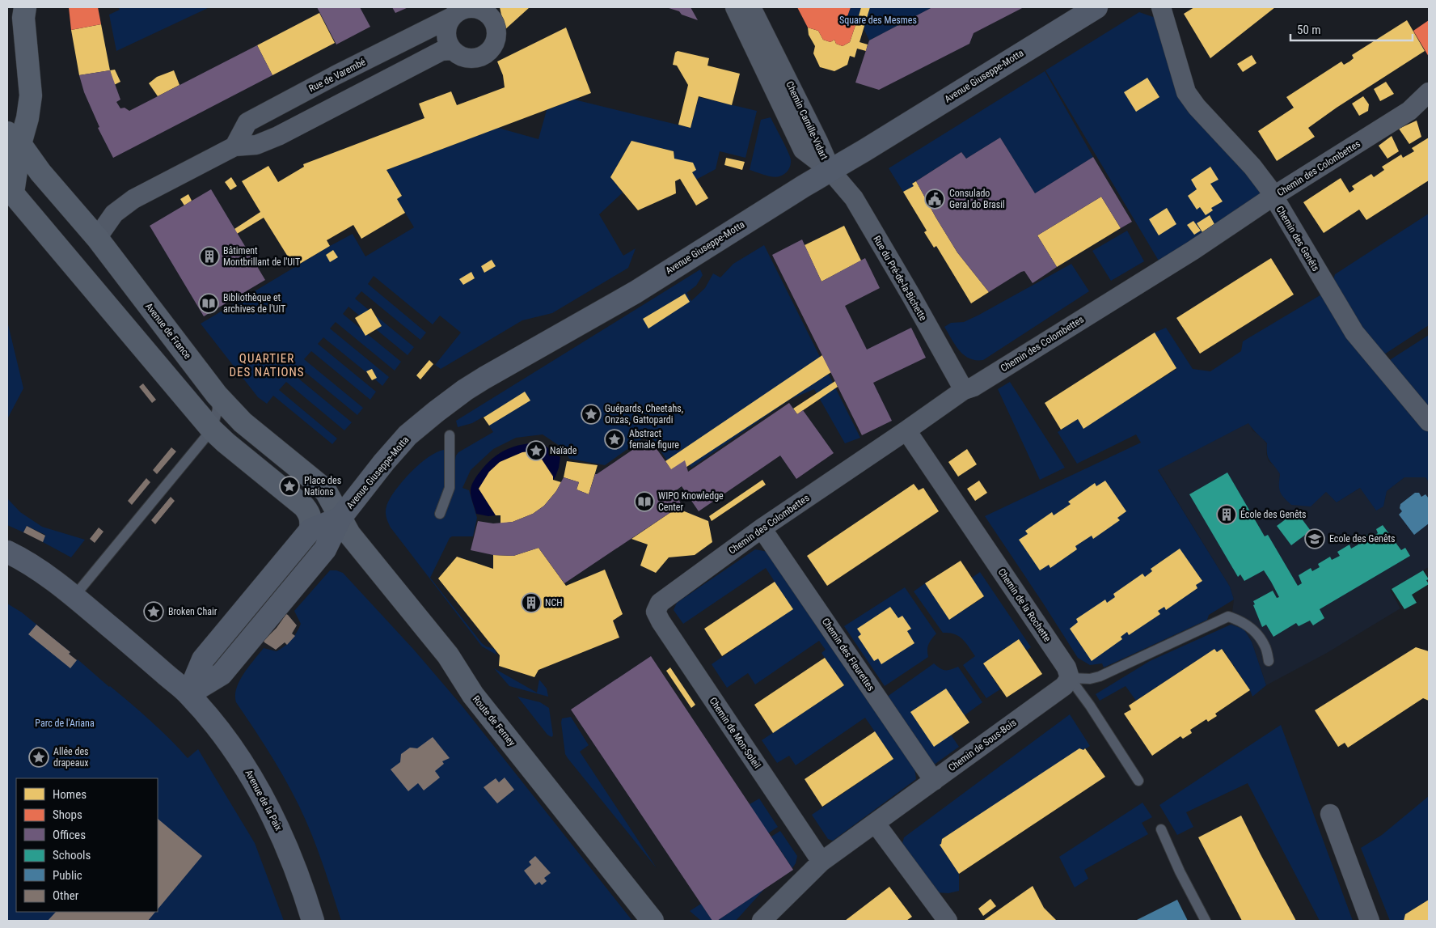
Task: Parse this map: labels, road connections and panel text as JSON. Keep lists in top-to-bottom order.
{
  "streets": {
    "main road": [
      "Avenue Giuseppe-Motta",
      "Avenue de France",
      "Route de Ferney",
      "Avenue de la Paix"
    ],
    "street": [
      "Rue de Varembé",
      "Chemin Camille-Vidart",
      "Chemin des Colombettes",
      "Chemin des Genêts",
      "Rue du Pré-de-la-Bichette",
      "Chemin de la Rochette",
      "Chemin des Fleurettes",
      "Chemin de Mon-Soleil",
      "Chemin de Sous-Bois"
    ]
  },
  "crossings": [
    ["Avenue Giuseppe-Motta", "Chemin Camille-Vidart"],
    ["Avenue Giuseppe-Motta", "Rue du Pré-de-la-Bichette"],
    ["Avenue Giuseppe-Motta", "Avenue de France"],
    ["Avenue Giuseppe-Motta", "Route de Ferney"],
    ["Chemin Camille-Vidart", "Rue du Pré-de-la-Bichette"],
    ["Chemin des Colombettes", "Chemin des Genêts"],
    ["Chemin des Colombettes", "Rue du Pré-de-la-Bichette"],
    ["Chemin des Colombettes", "Chemin de la Rochette"],
    ["Chemin des Colombettes", "Chemin des Fleurettes"],
    ["Chemin des Colombettes", "Chemin de Mon-Soleil"],
    ["Avenue de France", "Route de Ferney"],
    ["Chemin de la Rochette", "Chemin de Sous-Bois"],
    ["Chemin des Fleurettes", "Chemin de Sous-Bois"],
    ["Chemin de Mon-Soleil", "Chemin de Sous-Bois"]
  ],
  "districts": ["QUARTIER DES NATIONS"],
  "parks": ["Square des Mesmes", "Parc de l'Ariana"],
  "places": {
    "public building": ["Consulado Geral do Brasil"],
    "building": ["Bâtiment Montbrillant de l'UIT", "École des Genêts", "NCH"],
    "library": ["Bibliothèque et archives de l'UIT", "WIPO Knowledge Center"],
    "place": [
      "Guépards, Cheetahs, Onzas, Gattopardi",
      "Abstract female figure",
      "Naïade",
      "Place des Nations",
      "Broken Chair",
      "Allée des drapeaux"
    ],
    "school or university": ["Ecole des Genêts"]
  },
  "legend": [
    "Homes",
    "Shops",
    "Offices",
    "Schools",
    "Public",
    "Other"
  ],
  "scale_bar": "50 m"
}
